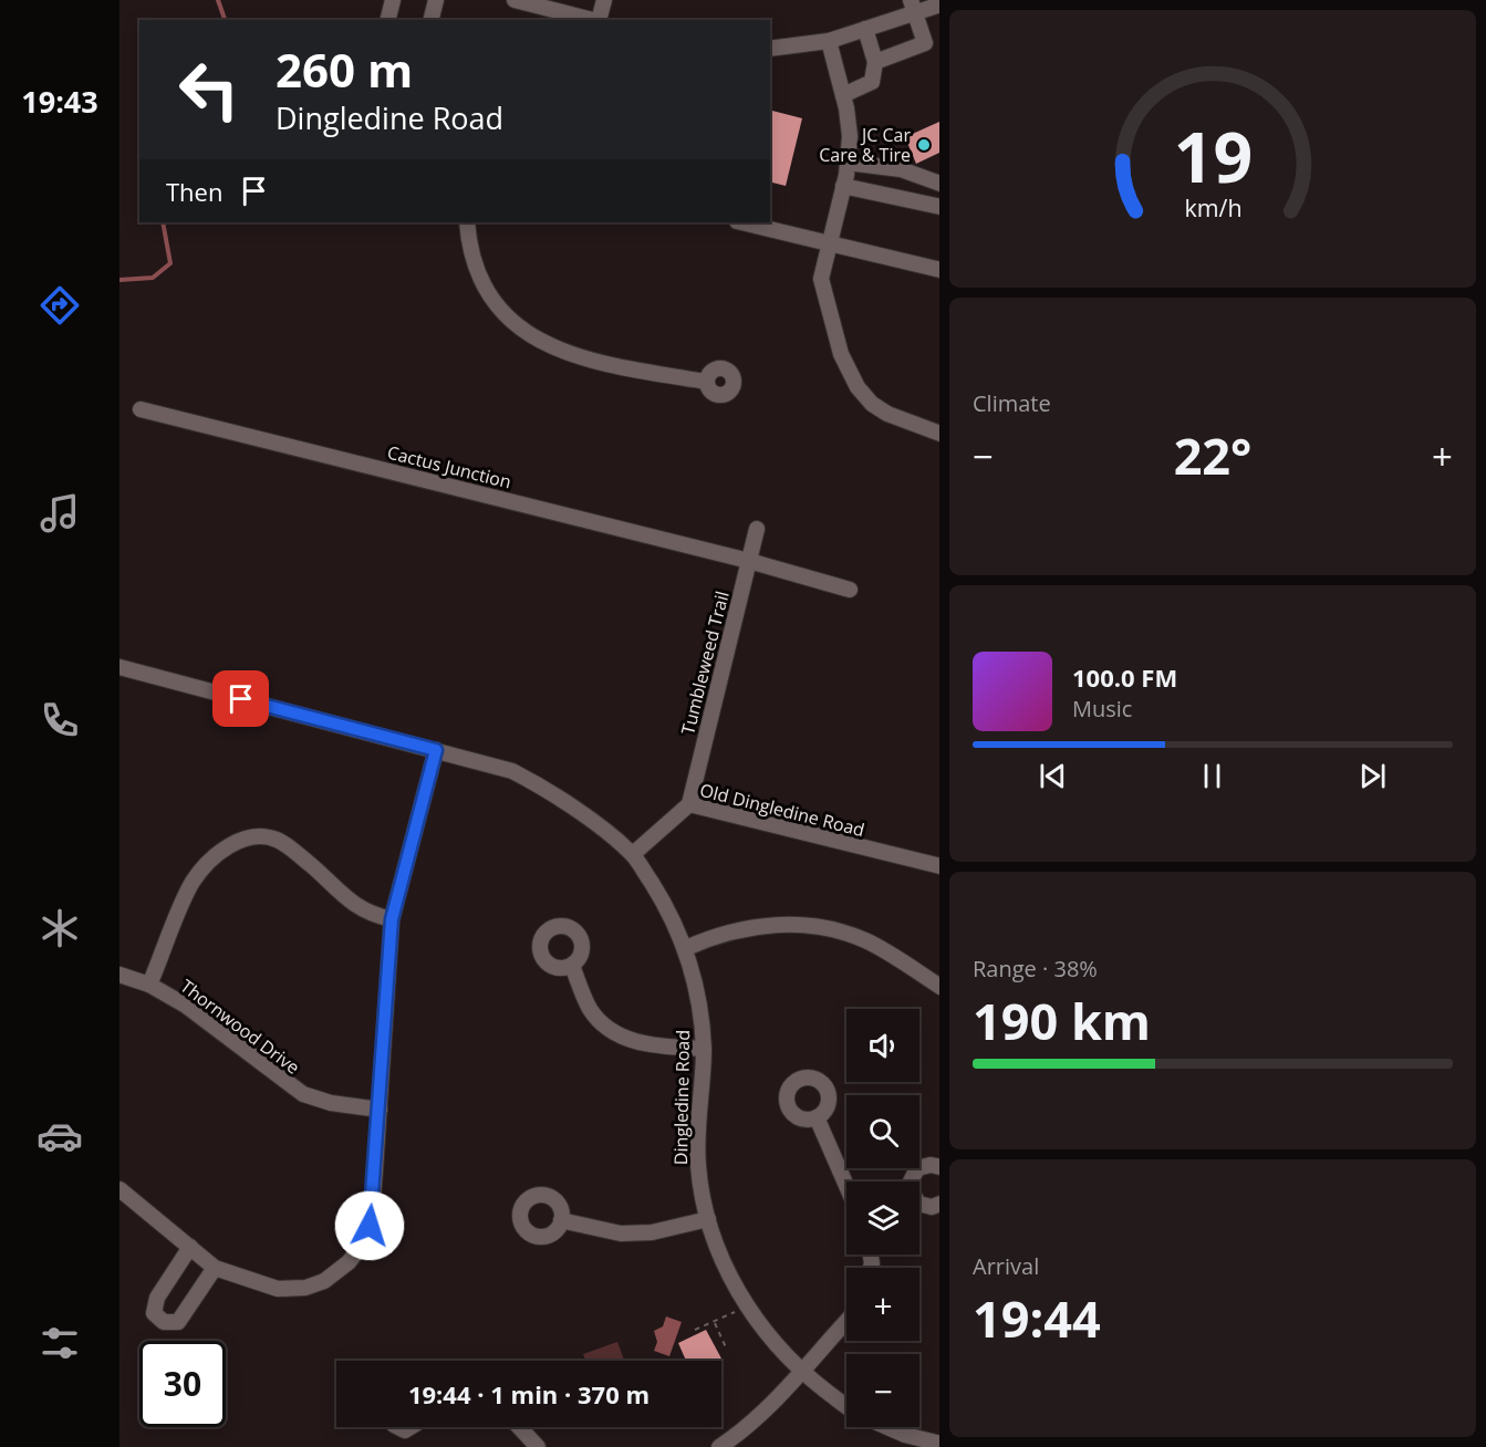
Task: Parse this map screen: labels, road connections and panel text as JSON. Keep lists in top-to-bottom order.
{
  "streets": {
    "street": [
      "Cactus Junction",
      "Tumbleweed Trail",
      "Old Dingledine Road",
      "Thornwood Drive",
      "Dingledine Road"
    ]
  },
  "crossings": [
    ["Cactus Junction", "Tumbleweed Trail"],
    ["Tumbleweed Trail", "Old Dingledine Road"],
    ["Old Dingledine Road", "Dingledine Road"]
  ],
  "places": ["JC Car Care & Tire"],
  "page": {
    "tabs": "19:43",
    "turn": ["260 m", "Dingledine Road"],
    "then": "Then",
    "tile": [
      "Climate",
      ["Range · 38%", "190 km"],
      ["Arrival", "19:44"]
    ],
    "heat": ["−", "22°", "+"],
    "song": ["100.0 FM", "Music"],
    "map_buttons": ["+", "−"],
    "limit": "30",
    "trip": "19:44 · 1 min · 370 m",
    "gauge": ["19", "km/h"]
  }
}
